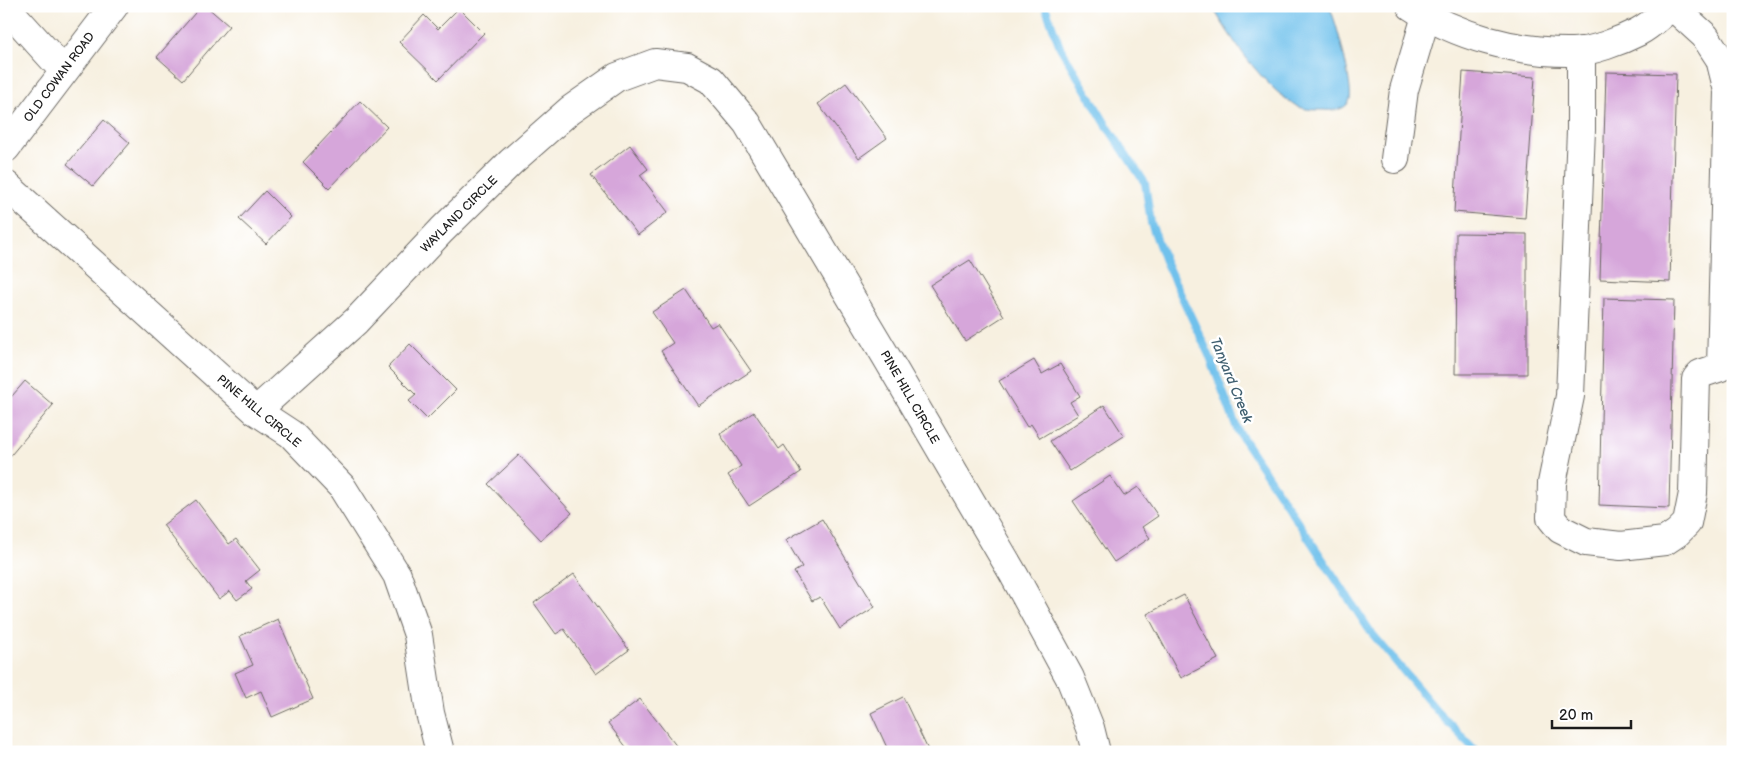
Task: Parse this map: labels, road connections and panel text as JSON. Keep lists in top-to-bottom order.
{
  "streets": {
    "street": ["OLD COWAN ROAD", "WAYLAND CIRCLE", "PINE HILL CIRCLE"]
  },
  "crossings": [
    ["WAYLAND CIRCLE", "PINE HILL CIRCLE"]
  ],
  "water": ["Tanyard Creek"],
  "scale_bar": "20 m"
}
